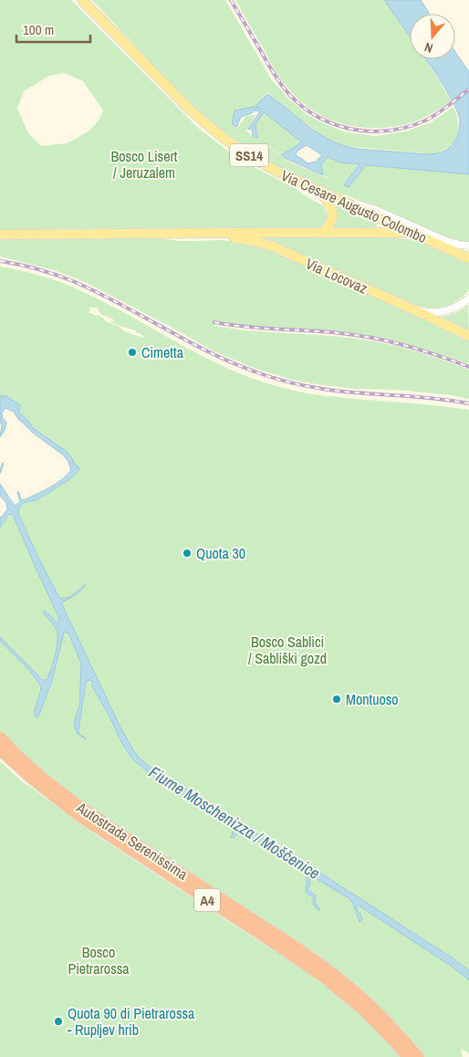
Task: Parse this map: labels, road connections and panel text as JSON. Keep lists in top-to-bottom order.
{
  "streets": {
    "highway": ["Autostrada Serenissima", "A4"],
    "main road": ["SS14", "Via Cesare Augusto Colombo", "Via Locovaz"]
  },
  "crossings": [
    ["Via Cesare Augusto Colombo", "Via Locovaz"]
  ],
  "water": ["Fiume Moschenizza / Moščenice"],
  "parks": ["Bosco Lisert / Jeruzalem", "Bosco Sablici / Sabliški gozd", "Bosco Pietrarossa"],
  "places": [
    "Cimetta",
    "Quota 30",
    "Montuoso",
    "Quota 90 di Pietrarossa - Rupljev hrib"
  ],
  "scale_bar": "100 m",
  "north": "bottom"
}
